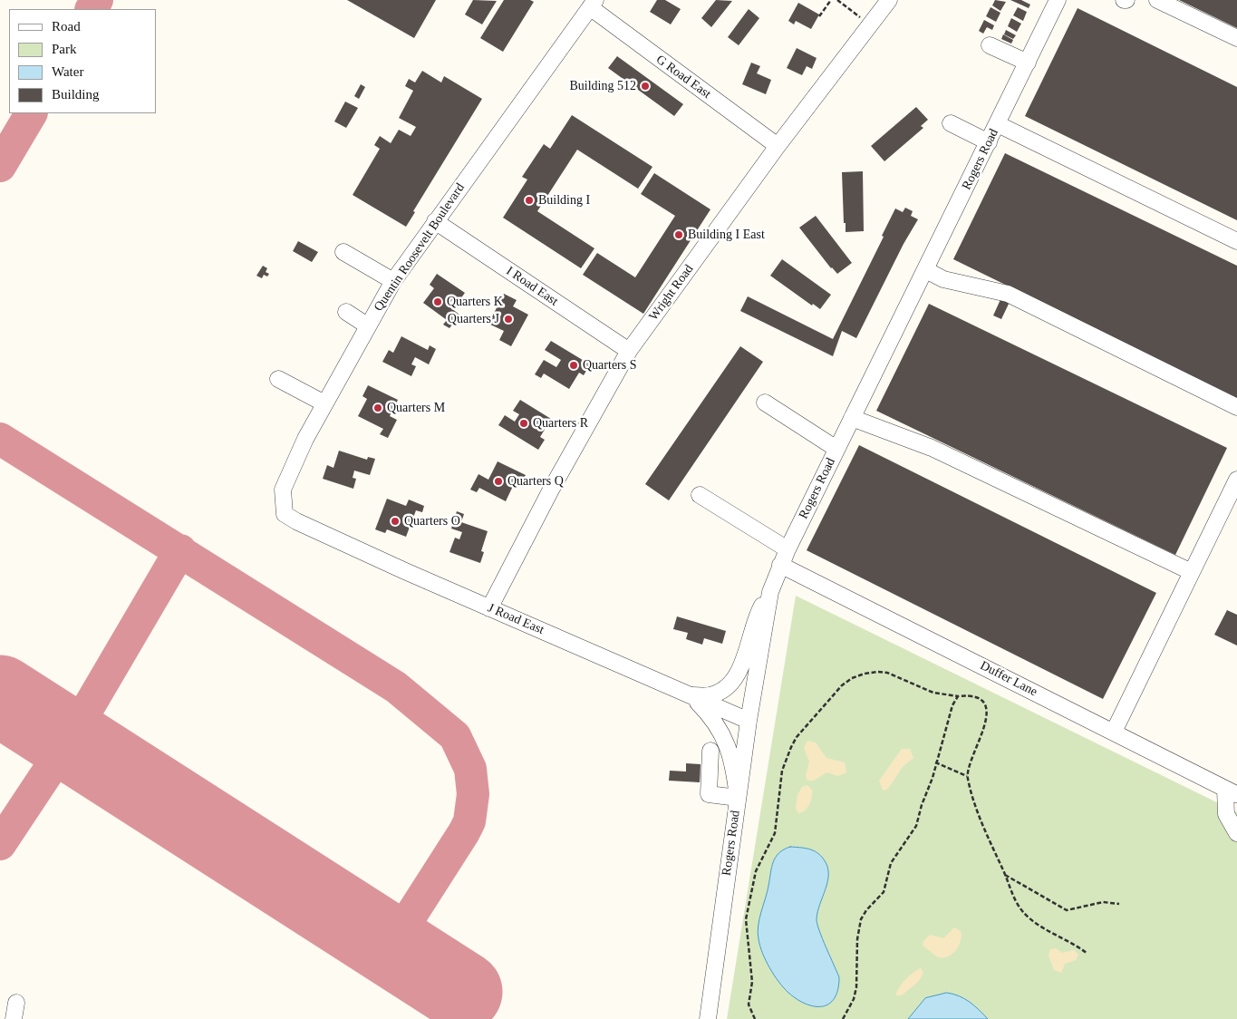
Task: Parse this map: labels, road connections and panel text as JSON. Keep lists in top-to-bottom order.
{
  "streets": {
    "street": [
      "G Road East",
      "Rogers Road",
      "Quentin Roosevelt Boulevard",
      "I Road East",
      "Wright Road",
      "J Road East",
      "Duffer Lane"
    ]
  },
  "crossings": [
    ["G Road East", "Quentin Roosevelt Boulevard"],
    ["G Road East", "Wright Road"],
    ["Rogers Road", "J Road East"],
    ["Rogers Road", "Duffer Lane"],
    ["Quentin Roosevelt Boulevard", "I Road East"],
    ["Quentin Roosevelt Boulevard", "J Road East"],
    ["I Road East", "Wright Road"],
    ["Wright Road", "J Road East"]
  ],
  "places": [
    "Building 512",
    "Building I",
    "Building I East",
    "Quarters K",
    "Quarters J",
    "Quarters S",
    "Quarters M",
    "Quarters R",
    "Quarters Q",
    "Quarters O"
  ],
  "legend": [
    "Road",
    "Park",
    "Water",
    "Building"
  ]
}
